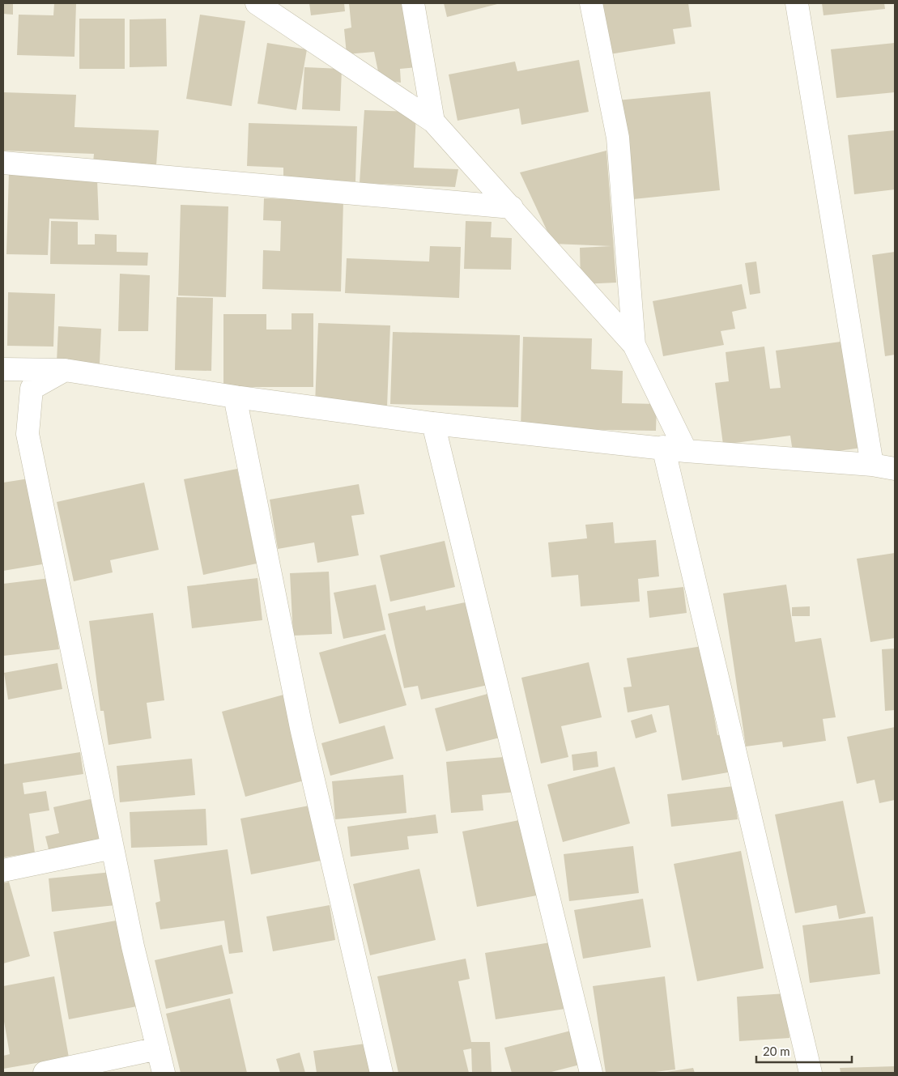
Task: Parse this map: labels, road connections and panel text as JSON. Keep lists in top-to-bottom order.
{
  "scale_bar": "20 m"
}
